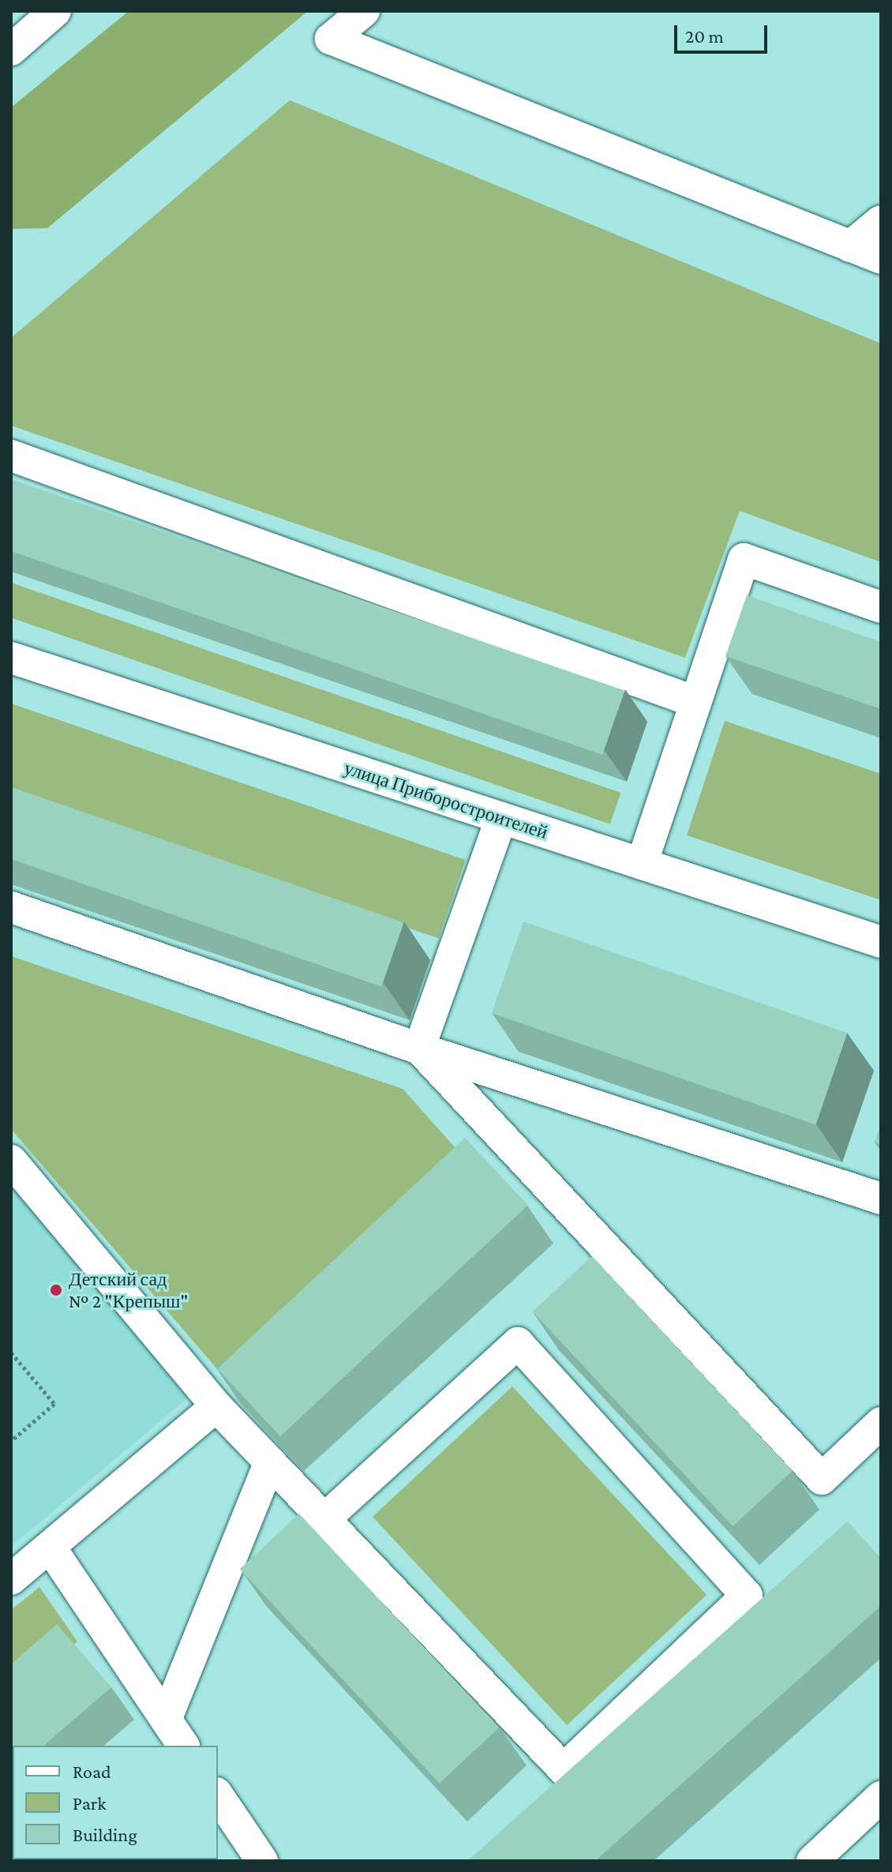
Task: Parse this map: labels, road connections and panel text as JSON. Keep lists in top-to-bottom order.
{
  "streets": {
    "street": ["улица Приборостроителей"]
  },
  "places": ["Детский сад № 2 \"Крепыш\""],
  "legend": ["Road", "Park", "Building"],
  "scale_bar": "20 m"
}
